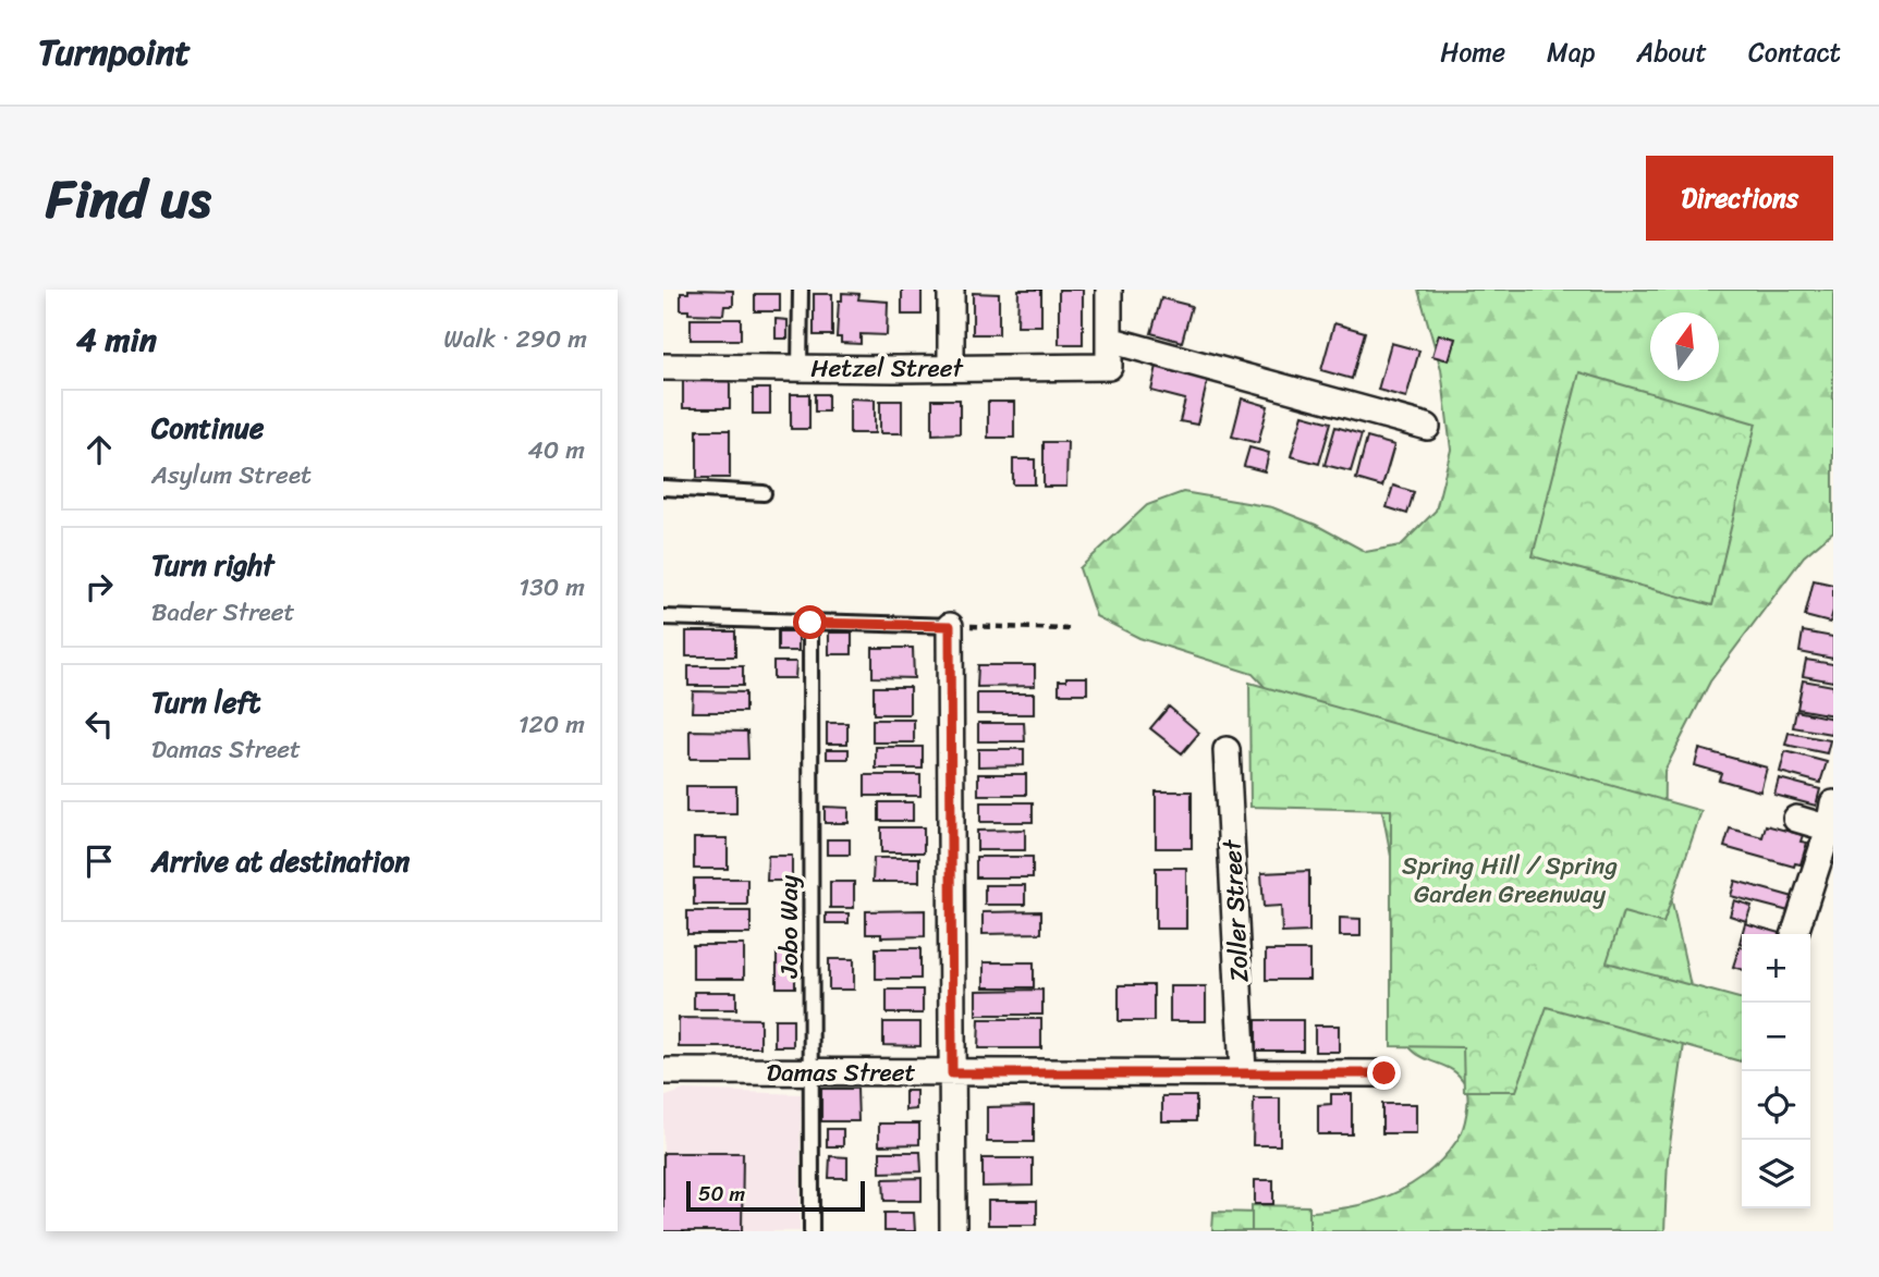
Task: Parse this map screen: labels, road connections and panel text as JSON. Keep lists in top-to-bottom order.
{
  "streets": {
    "street": ["Hetzel Street", "Zoller Street", "Damas Street"],
    "lane": ["Jobo Way"]
  },
  "crossings": [
    ["Zoller Street", "Damas Street"],
    ["Jobo Way", "Damas Street"]
  ],
  "parks": ["Spring Hill / Spring Garden Greenway"],
  "scale_bar": "50 m",
  "north": "top",
  "page": {
    "header": "Turnpoint",
    "nav": [
      "Home",
      "Map",
      "About",
      "Contact"
    ],
    "title": "Find us",
    "buttons": "Directions",
    "heading": ["4 min", "Walk · 290 m"],
    "list": [
      ["Continue", "Asylum Street", "40 m"],
      ["Turn right", "Bader Street", "130 m"],
      ["Turn left", "Damas Street", "120 m"],
      "Arrive at destination"
    ],
    "map_buttons": ["+", "−"],
    "scale": "50 m"
  }
}
